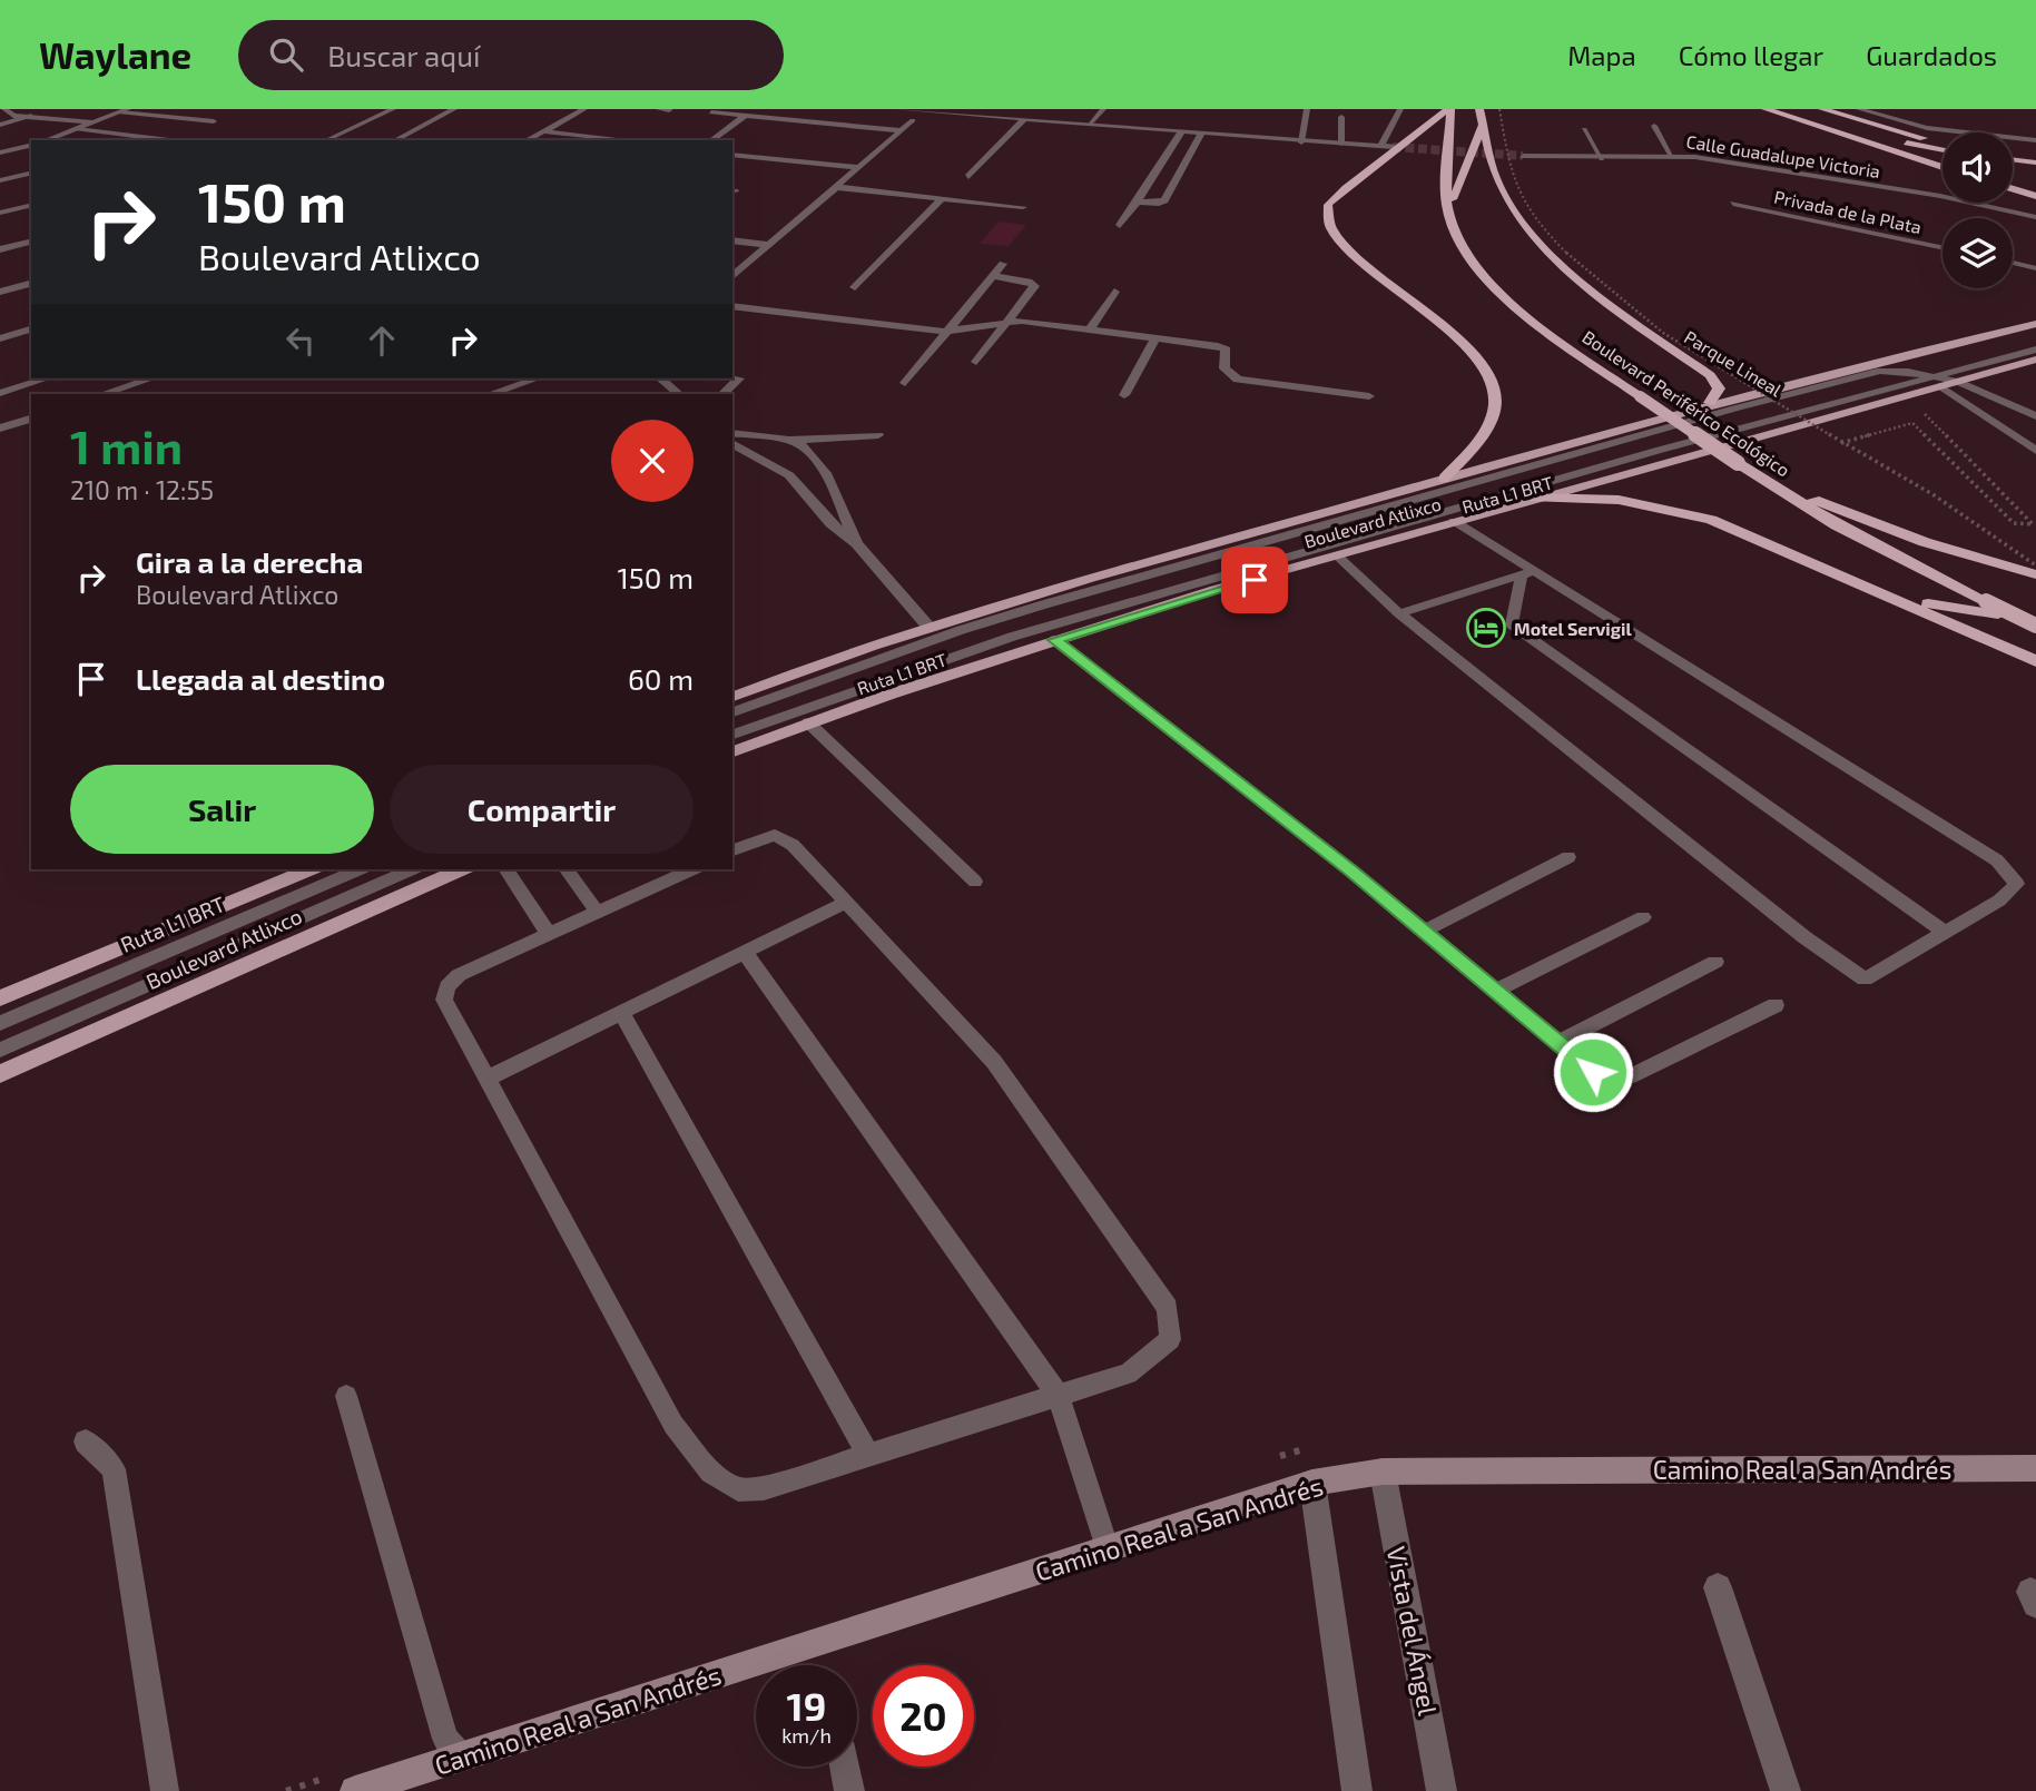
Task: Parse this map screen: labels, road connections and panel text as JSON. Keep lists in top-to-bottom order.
{
  "streets": {
    "highway": ["Boulevard Periférico Ecológico"],
    "main road": ["Boulevard Atlixco", "Camino Real a San Andrés"],
    "street": ["Calle Guadalupe Victoria", "Vista del Ángel"],
    "lane": ["Privada de la Plata", "Ruta L1 BRT"],
    "path": ["Parque Lineal"]
  },
  "crossings": [
    ["Ruta L1 BRT", "Boulevard Atlixco"],
    ["Camino Real a San Andrés", "Vista del Ángel"]
  ],
  "places": {
    "hotel": ["Motel Servigil"]
  },
  "page": {
    "header": "Waylane",
    "search": "Buscar aquí",
    "nav": ["Mapa", "Cómo llegar", "Guardados"],
    "turn": ["150 m", "Boulevard Atlixco"],
    "heading": ["1 min", "210 m · 12:55"],
    "list": [
      {
        "name": "Gira a la derecha",
        "note": "Boulevard Atlixco",
        "value": "150 m"
      },
      {
        "name": "Llegada al destino",
        "value": "60 m"
      }
    ],
    "buttons": ["Salir", "Compartir"],
    "speed": "19 km/h",
    "limit": "20"
  }
}
